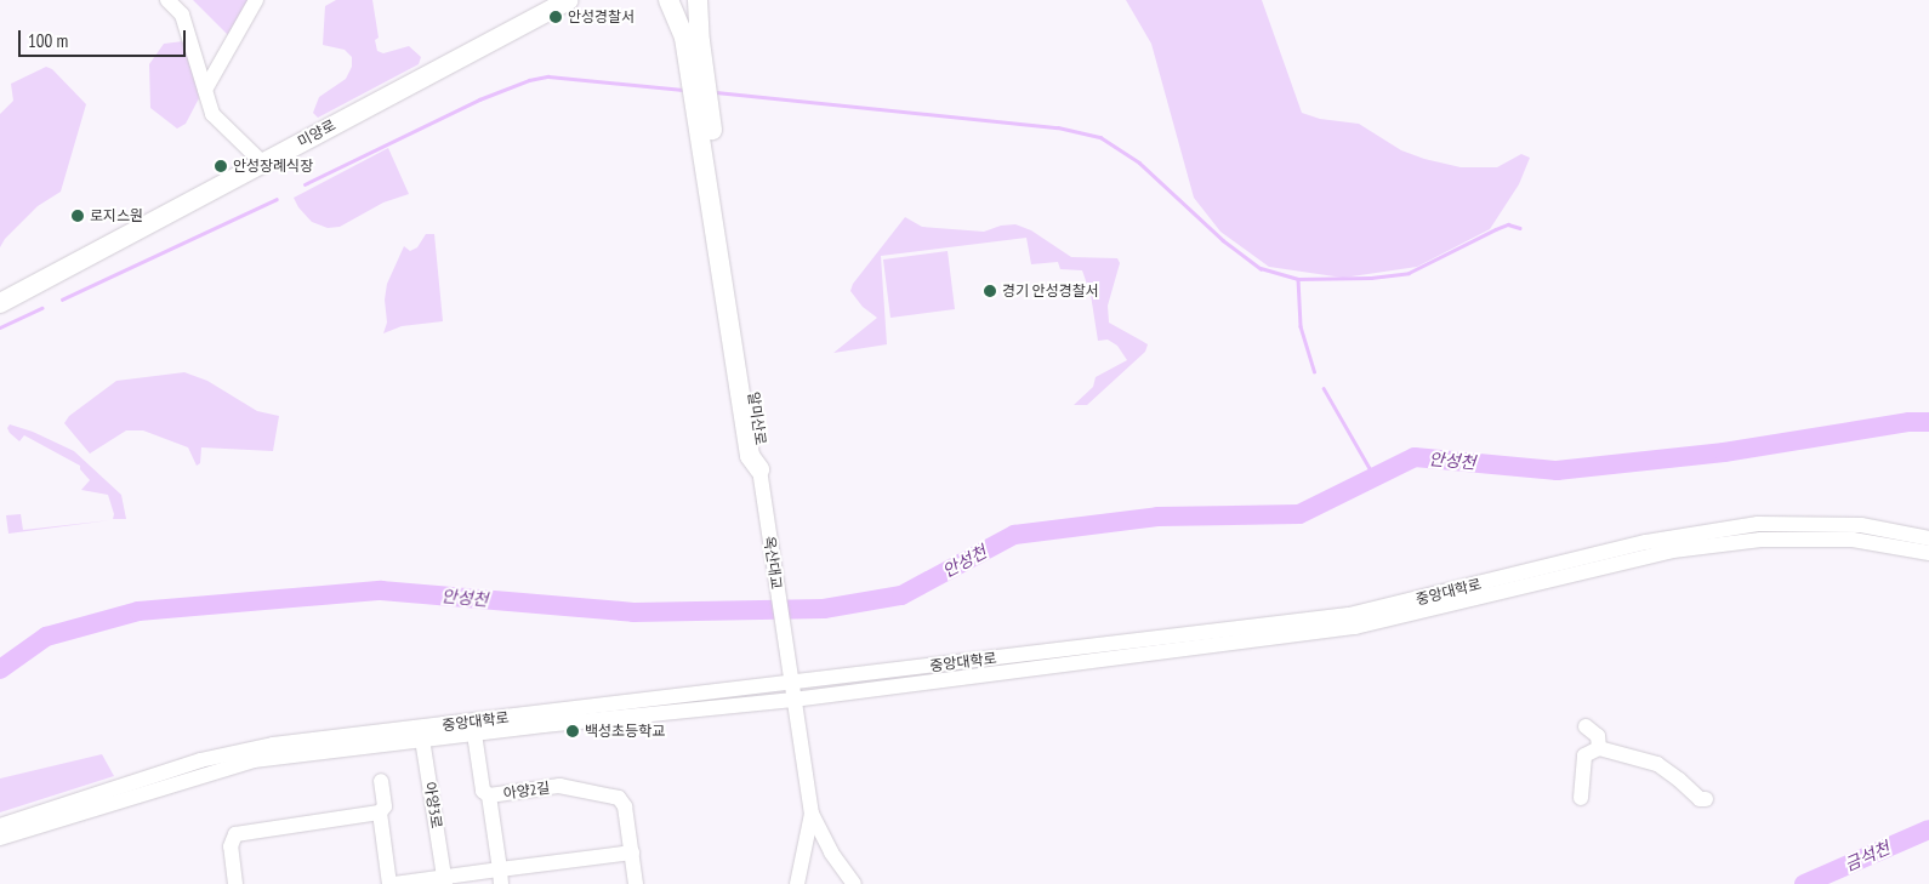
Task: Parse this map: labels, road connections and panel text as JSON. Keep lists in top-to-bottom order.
{
  "streets": {
    "main road": ["미양로", "알미산로"],
    "street": [
      "옥산대교",
      "중앙대학로",
      "아양2길",
      "아양3로"
    ]
  },
  "crossings": [
    ["알미산로", "옥산대교"],
    ["옥산대교", "중앙대학로"],
    ["중앙대학로", "아양3로"]
  ],
  "water": ["안성천", "금석천"],
  "places": [
    "안성경찰서",
    "안성장례식장",
    "로지스원",
    "경기 안성경찰서",
    "백성초등학교"
  ],
  "scale_bar": "100 m"
}
